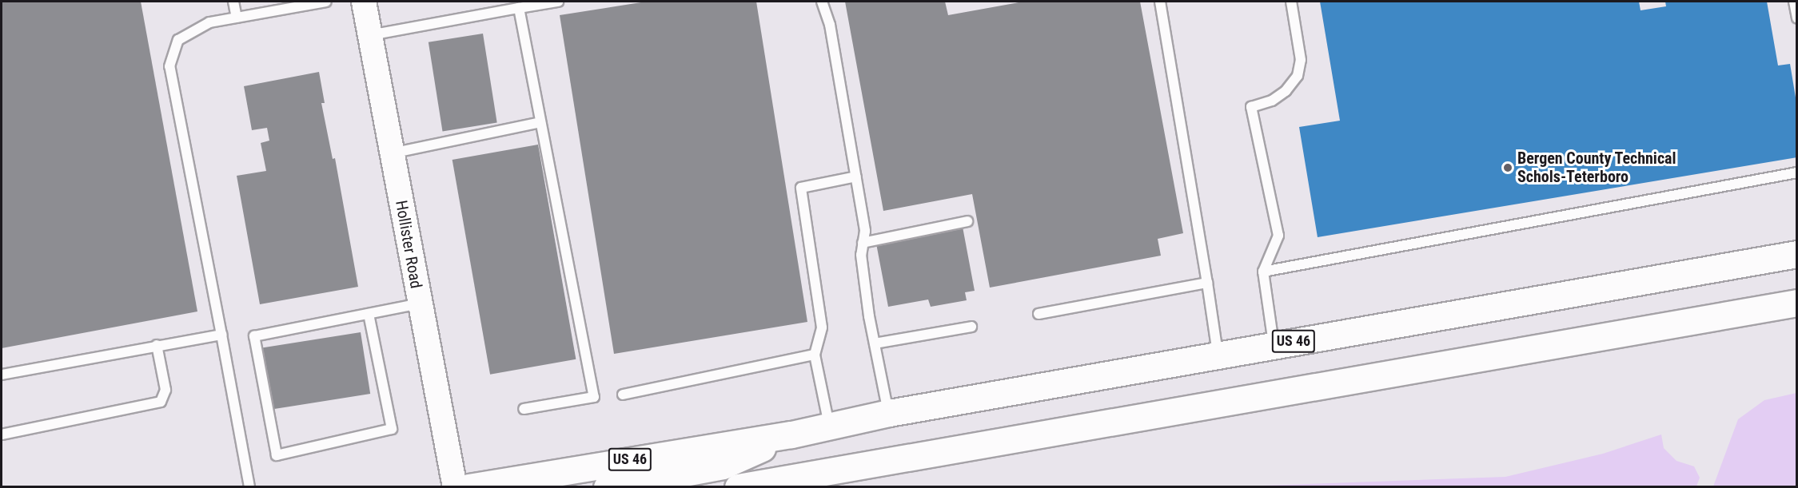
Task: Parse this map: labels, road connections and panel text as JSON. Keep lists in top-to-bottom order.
{
  "streets": {
    "highway": ["US 46"],
    "street": ["Hollister Road"]
  },
  "places": ["Bergen County Technical Schols-Teterboro"]
}
